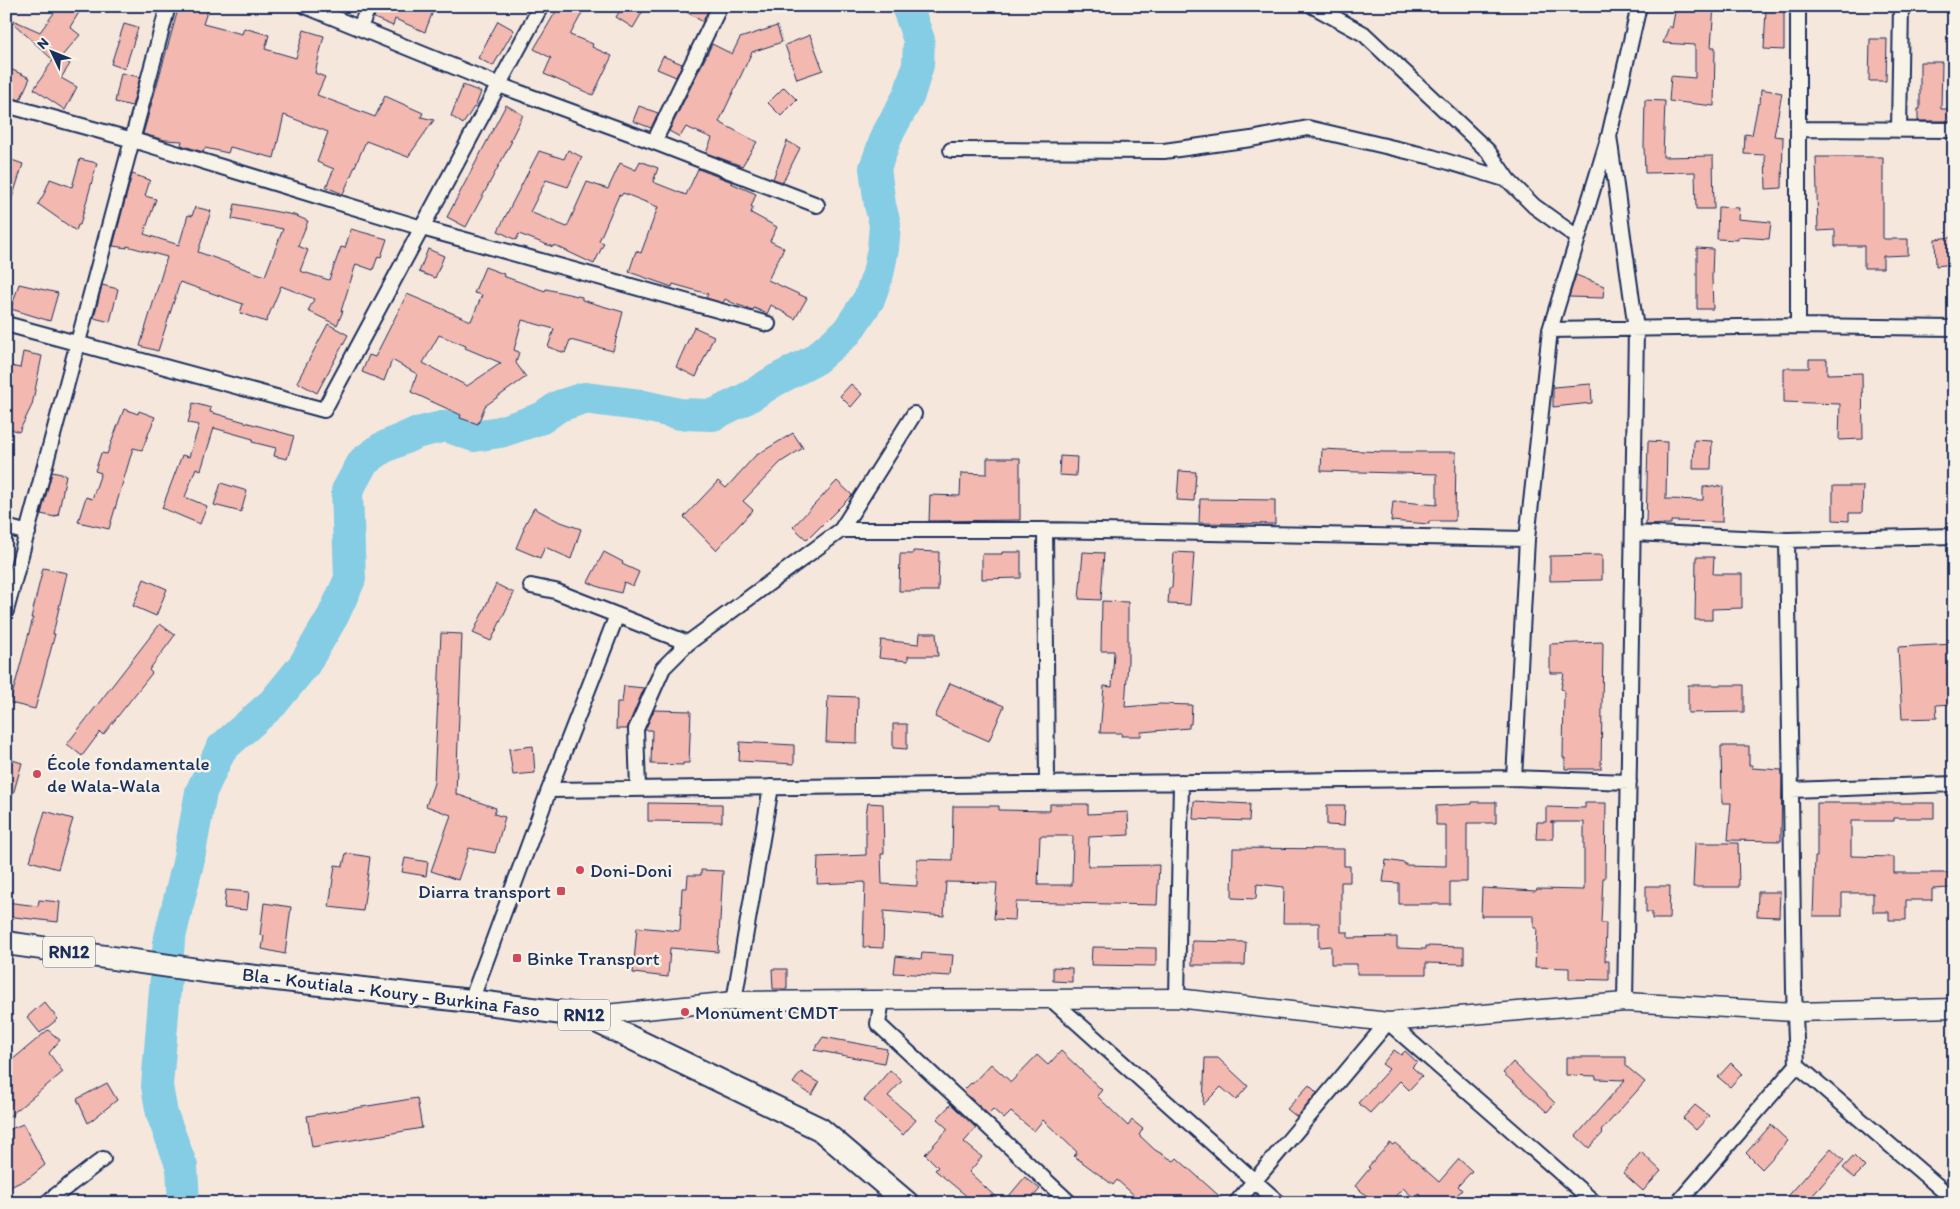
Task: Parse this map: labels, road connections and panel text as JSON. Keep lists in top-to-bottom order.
{
  "streets": {
    "main road": ["RN12", "Bla - Koutiala - Koury - Burkina Faso"]
  },
  "places": {
    "other": ["École fondamentale de Wala-Wala", "Doni-Doni", "Monument CMDT"],
    "transit": ["Diarra transport", "Binke Transport"]
  },
  "north": "top left"
}
